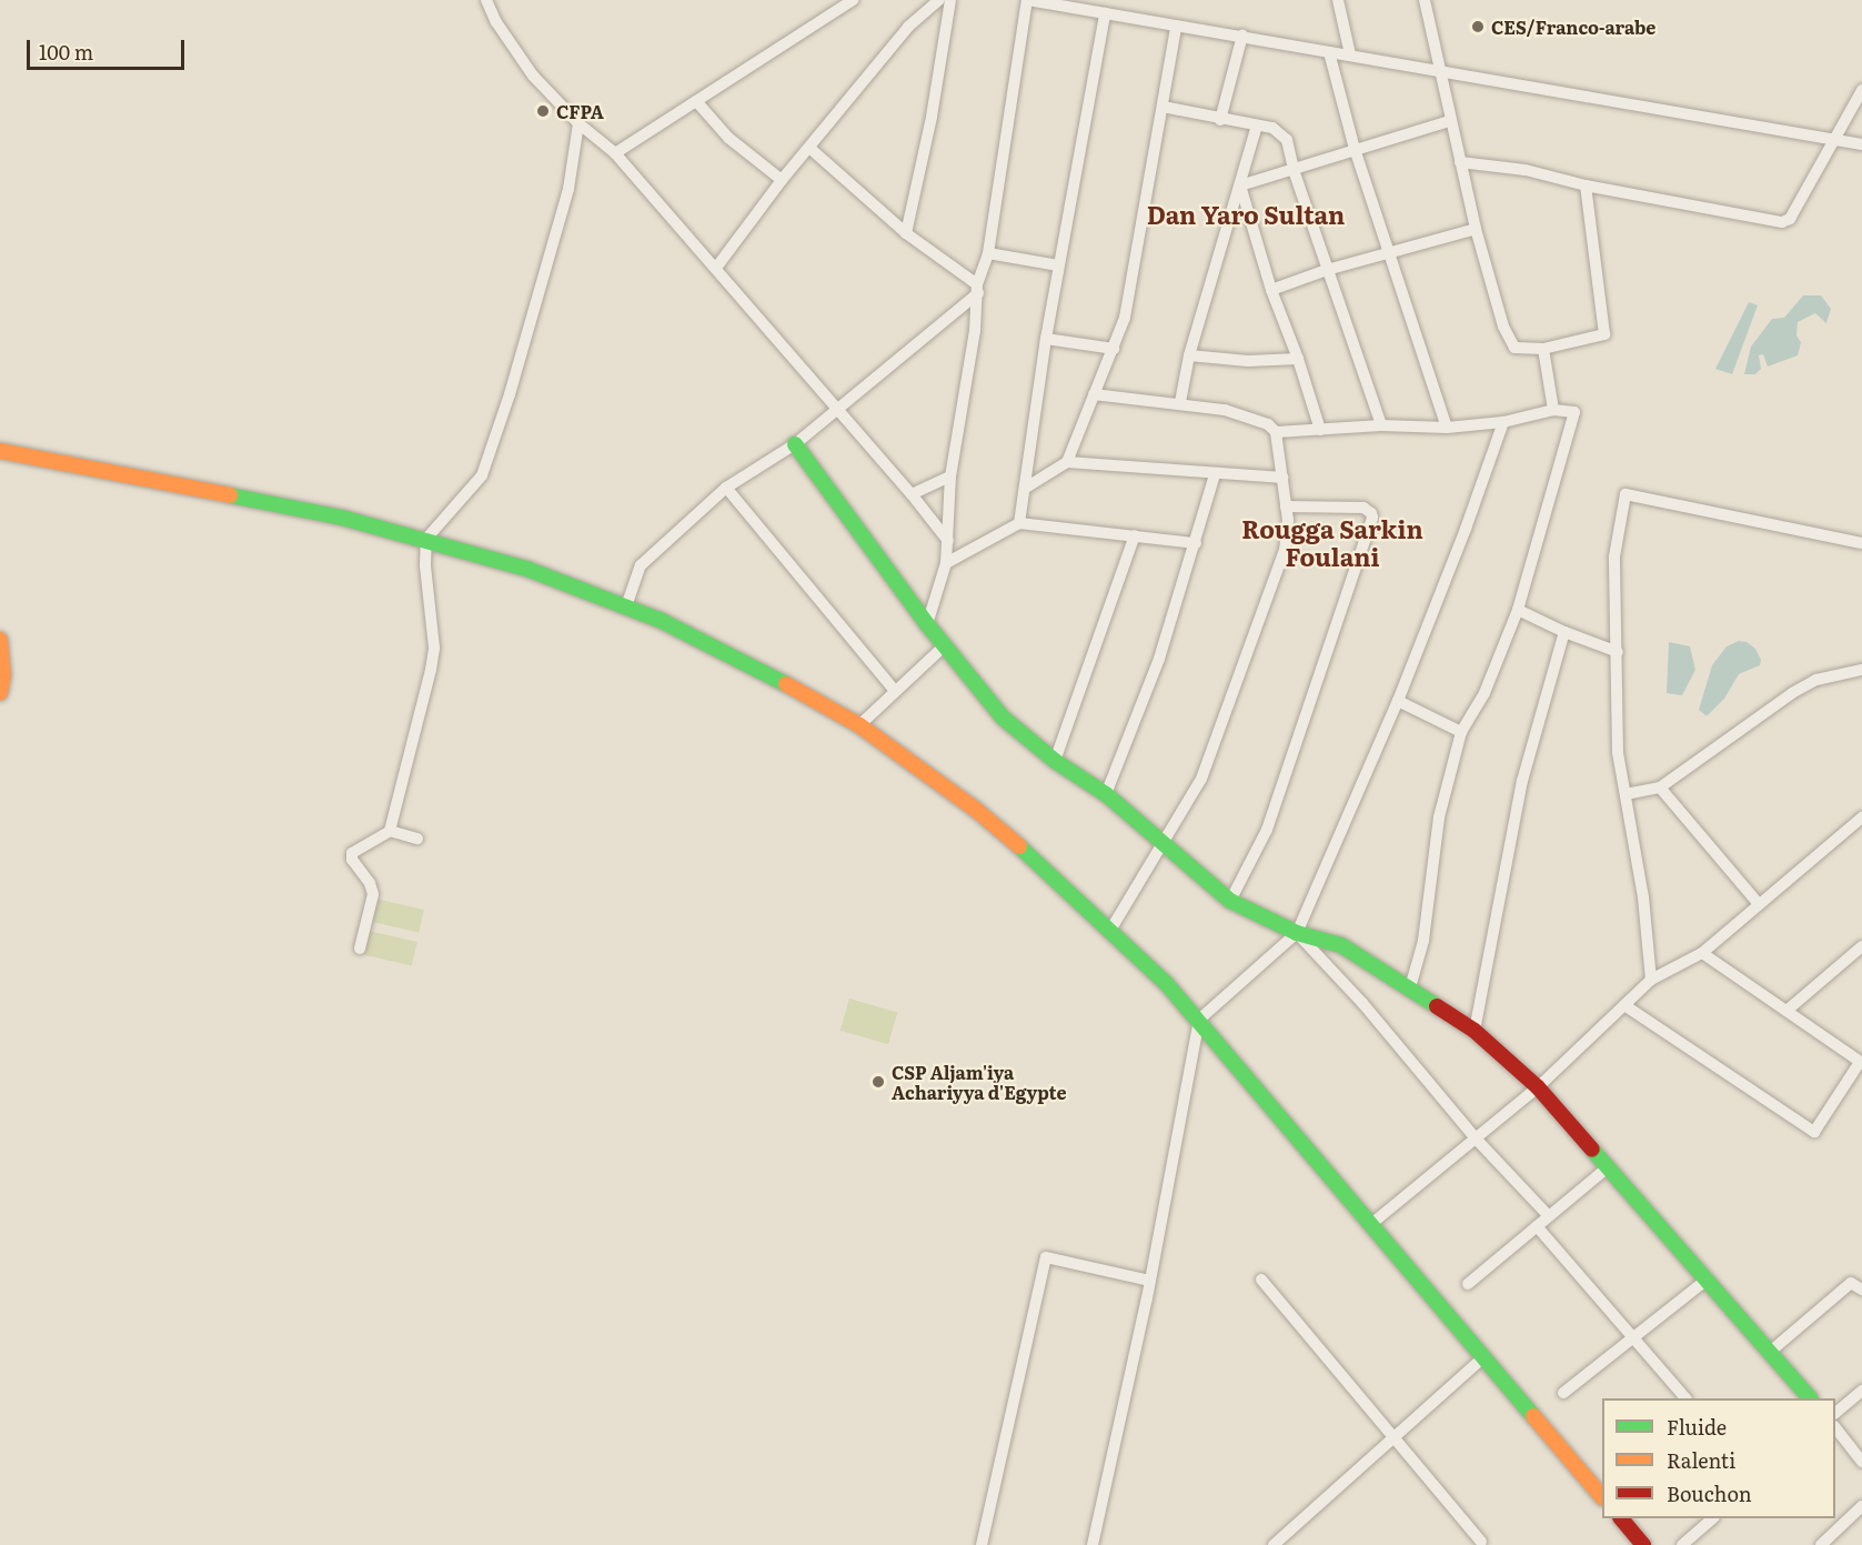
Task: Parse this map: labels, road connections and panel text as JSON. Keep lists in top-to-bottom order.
{
  "districts": ["Dan Yaro Sultan", "Rougga Sarkin Foulani"],
  "places": ["CES/Franco-arabe", "CFPA", "CSP Aljam'iya Achariyya d'Egypte"],
  "legend": ["Fluide", "Ralenti", "Bouchon"],
  "scale_bar": "100 m"
}
